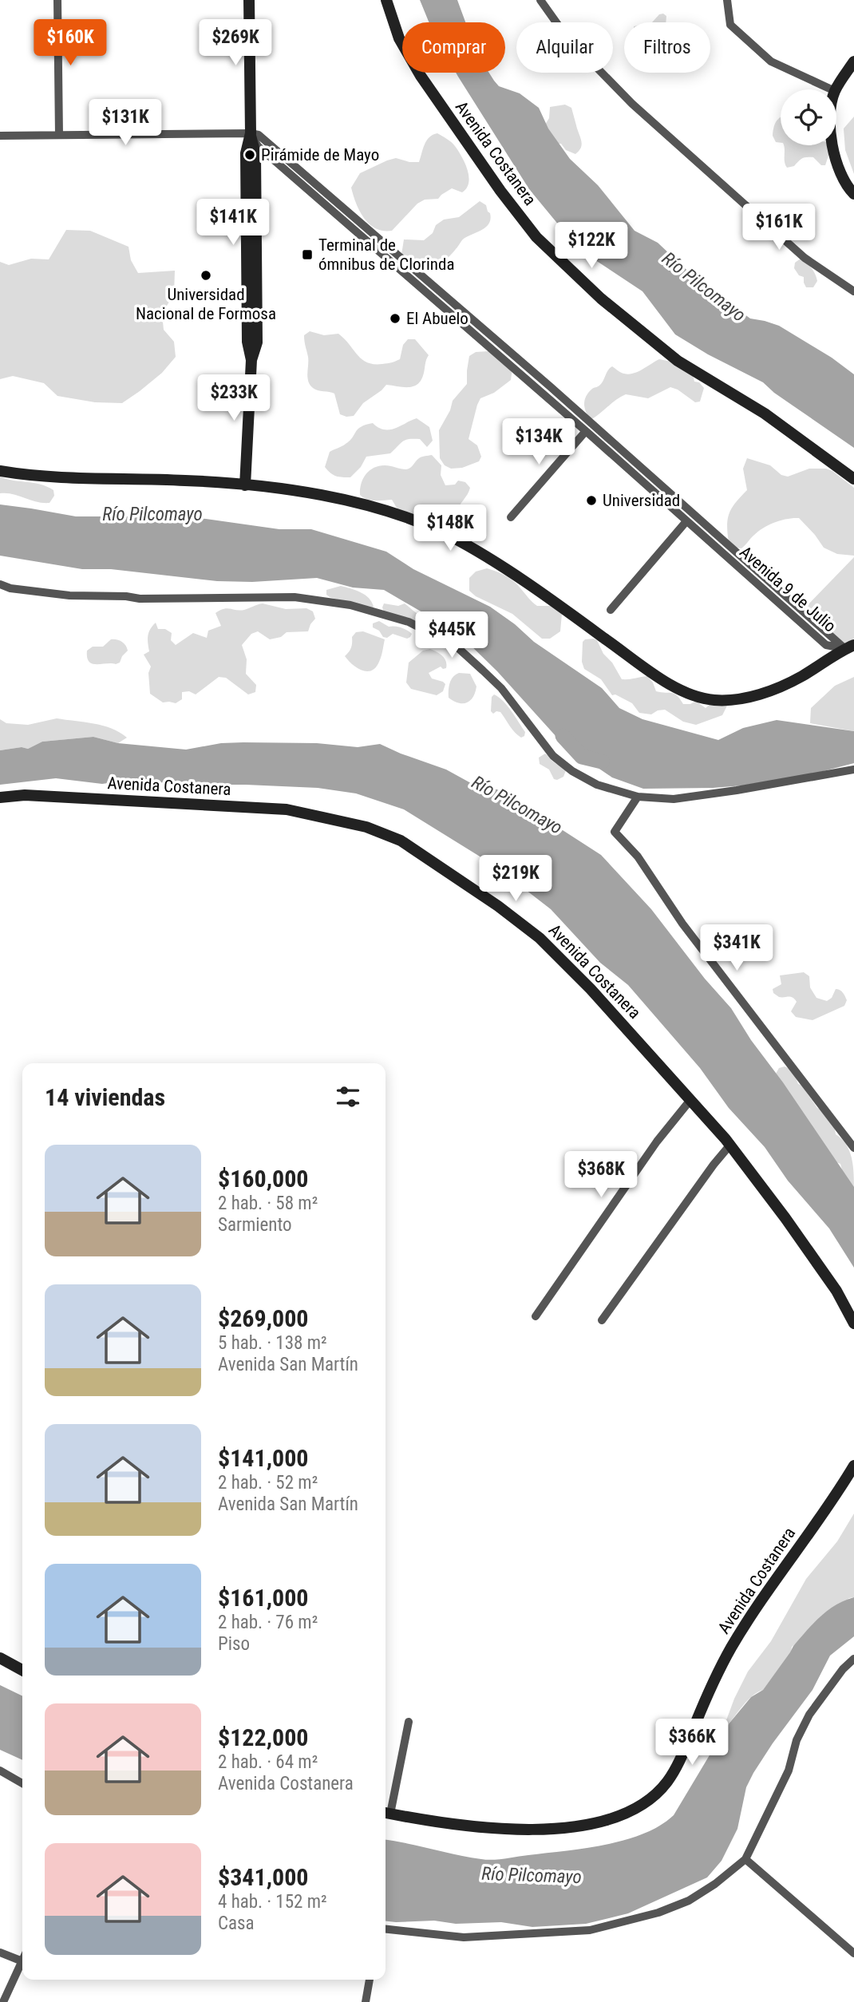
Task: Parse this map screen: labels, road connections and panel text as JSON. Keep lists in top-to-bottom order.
{
  "streets": {
    "street": ["Avenida Costanera", "Avenida 9 de Julio"]
  },
  "water": ["Río Pilcomayo"],
  "places": {
    "other": [
      "Pirámide de Mayo",
      "Universidad Nacional de Formosa",
      "El Abuelo",
      "Universidad"
    ],
    "transit": ["Terminal de ómnibus de Clorinda"]
  },
  "page": {
    "price": [
      "$160K",
      "$269K",
      "$131K",
      "$141K",
      "$161K",
      "$122K",
      "$233K",
      "$134K",
      "$148K",
      "$445K",
      "$219K",
      "$341K",
      "$368K",
      "$366K"
    ],
    "chip": ["Comprar", "Alquilar", "Filtros"],
    "heading": "14 viviendas",
    "list": [
      {
        "name": "$160,000",
        "note": "2 hab. · 58 m² · Sarmiento"
      },
      {
        "name": "$269,000",
        "note": "5 hab. · 138 m² · Avenida San Martín"
      },
      {
        "name": "$141,000",
        "note": "2 hab. · 52 m² · Avenida San Martín"
      },
      {
        "name": "$161,000",
        "note": "2 hab. · 76 m² · Piso"
      },
      {
        "name": "$122,000",
        "note": "2 hab. · 64 m² · Avenida Costanera"
      },
      {
        "name": "$341,000",
        "note": "4 hab. · 152 m² · Casa"
      }
    ]
  }
}
